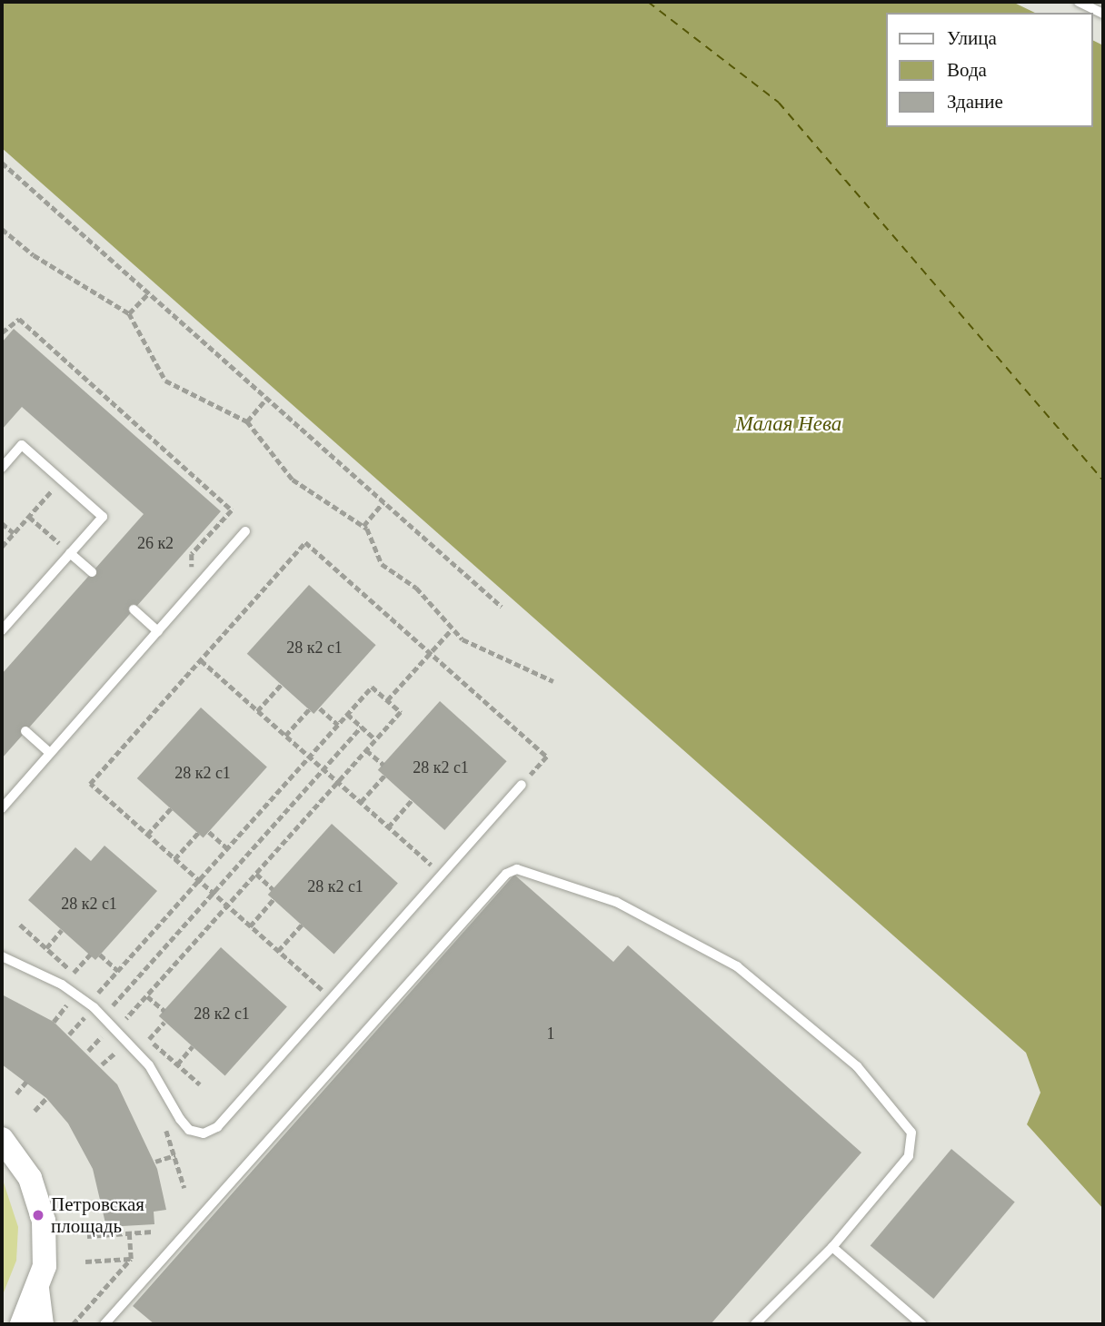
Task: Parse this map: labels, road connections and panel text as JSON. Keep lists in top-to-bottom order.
{
  "water": ["Малая Нева"],
  "places": ["Петровская площадь"],
  "house_numbers": [
    "26 к2",
    "28 к2 с1",
    "28 к2 с1",
    "28 к2 с1",
    "28 к2 с1",
    "28 к2 с1",
    "28 к2 с1",
    "1"
  ],
  "legend": ["Улица", "Вода", "Здание"]
}
